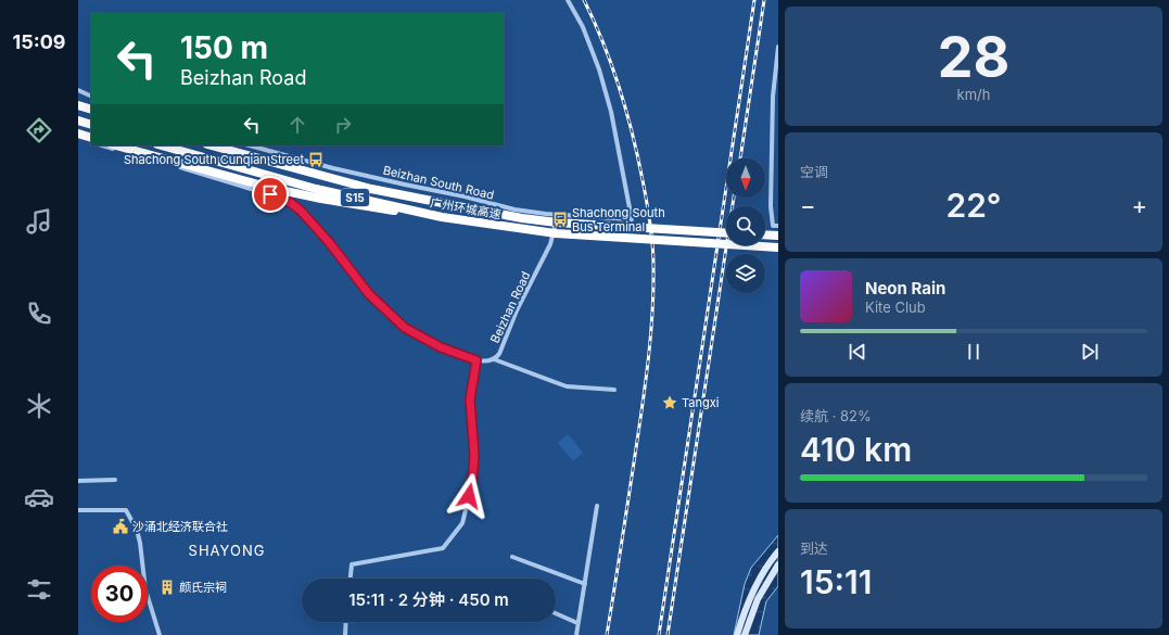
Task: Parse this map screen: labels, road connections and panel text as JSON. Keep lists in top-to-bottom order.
{
  "streets": {
    "highway": ["S15", "广州环城高速"],
    "street": ["Beizhan South Road", "Beizhan Road"]
  },
  "crossings": [
    ["Beizhan South Road", "Beizhan Road"]
  ],
  "districts": ["SHAYONG"],
  "places": {
    "bus stop": ["Shachong South Cunqian Street", "Shachong South Bus Terminal"],
    "place": ["Tangxi"],
    "public building": ["沙涌北经济联合社"],
    "building": ["颜氏宗祠"]
  },
  "north": "bottom",
  "page": {
    "tabs": "15:09",
    "tile": [
      ["28", "km/h"],
      "空调",
      ["续航 · 82%", "410 km"],
      ["到达", "15:11"]
    ],
    "turn": ["150 m", "Beizhan Road"],
    "heat": ["−", "22°", "+"],
    "song": ["Neon Rain", "Kite Club"],
    "limit": "30",
    "trip": "15:11 · 2 分钟 · 450 m"
  }
}
